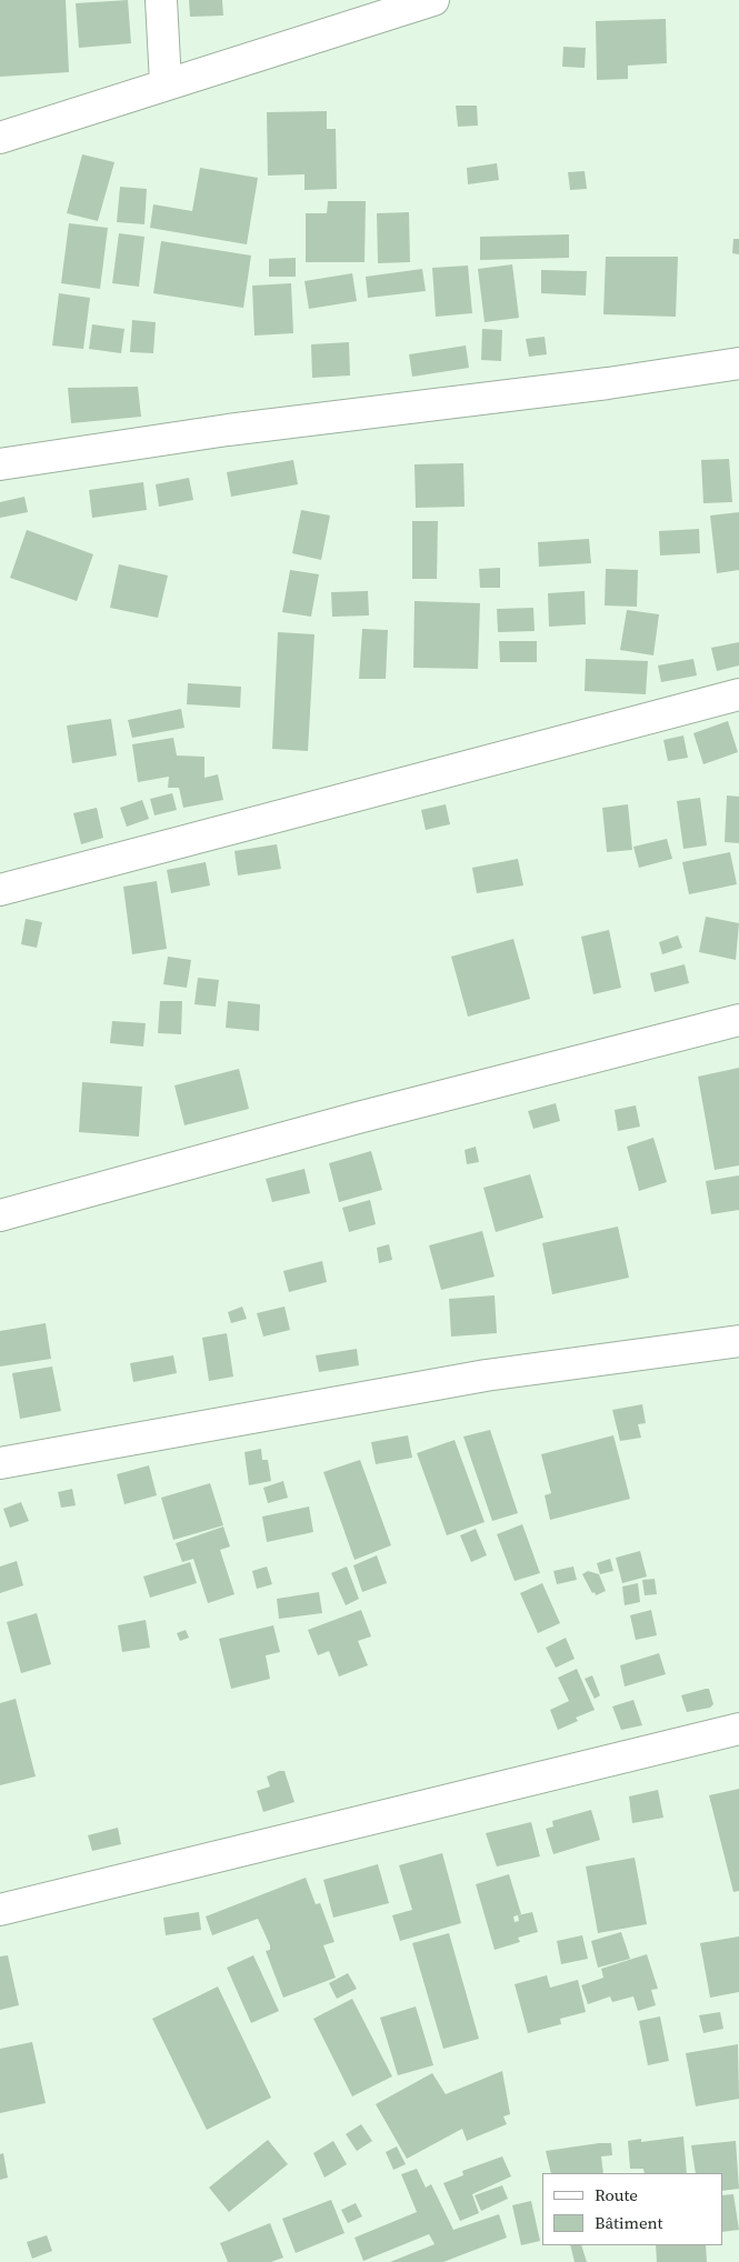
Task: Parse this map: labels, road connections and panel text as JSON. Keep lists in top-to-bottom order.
{
  "legend": ["Route", "Bâtiment"]
}
